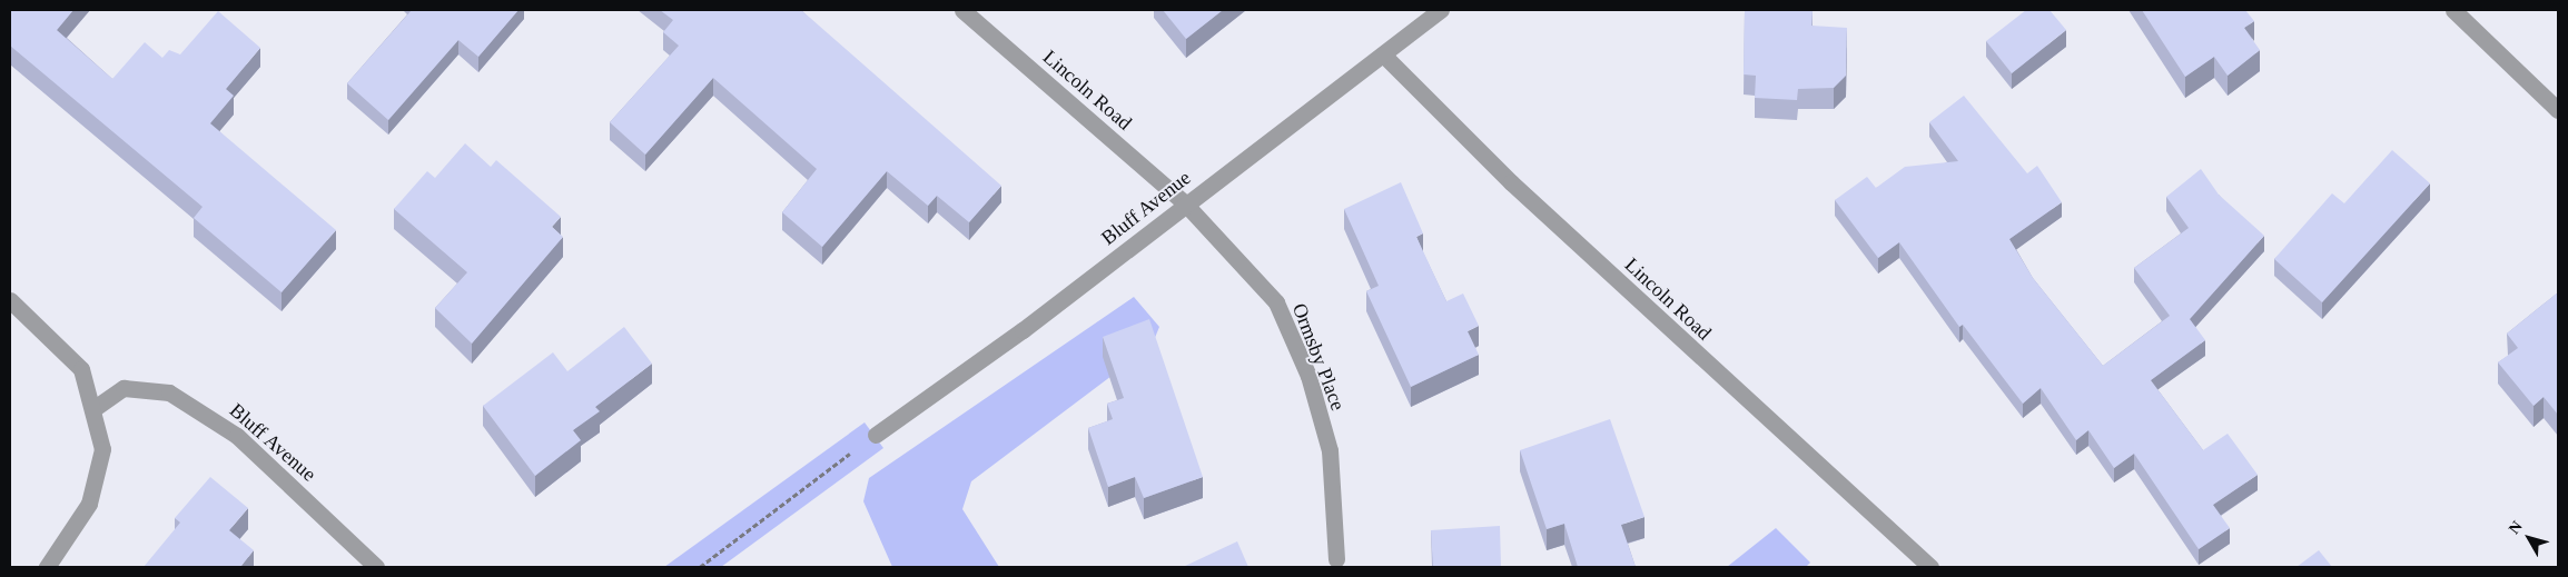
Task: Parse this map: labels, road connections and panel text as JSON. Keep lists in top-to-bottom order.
{
  "streets": {
    "street": ["Lincoln Road", "Bluff Avenue", "Ormsby Place"]
  },
  "crossings": [
    ["Lincoln Road", "Bluff Avenue"],
    ["Lincoln Road", "Ormsby Place"],
    ["Bluff Avenue", "Ormsby Place"]
  ],
  "north": "top left"
}
